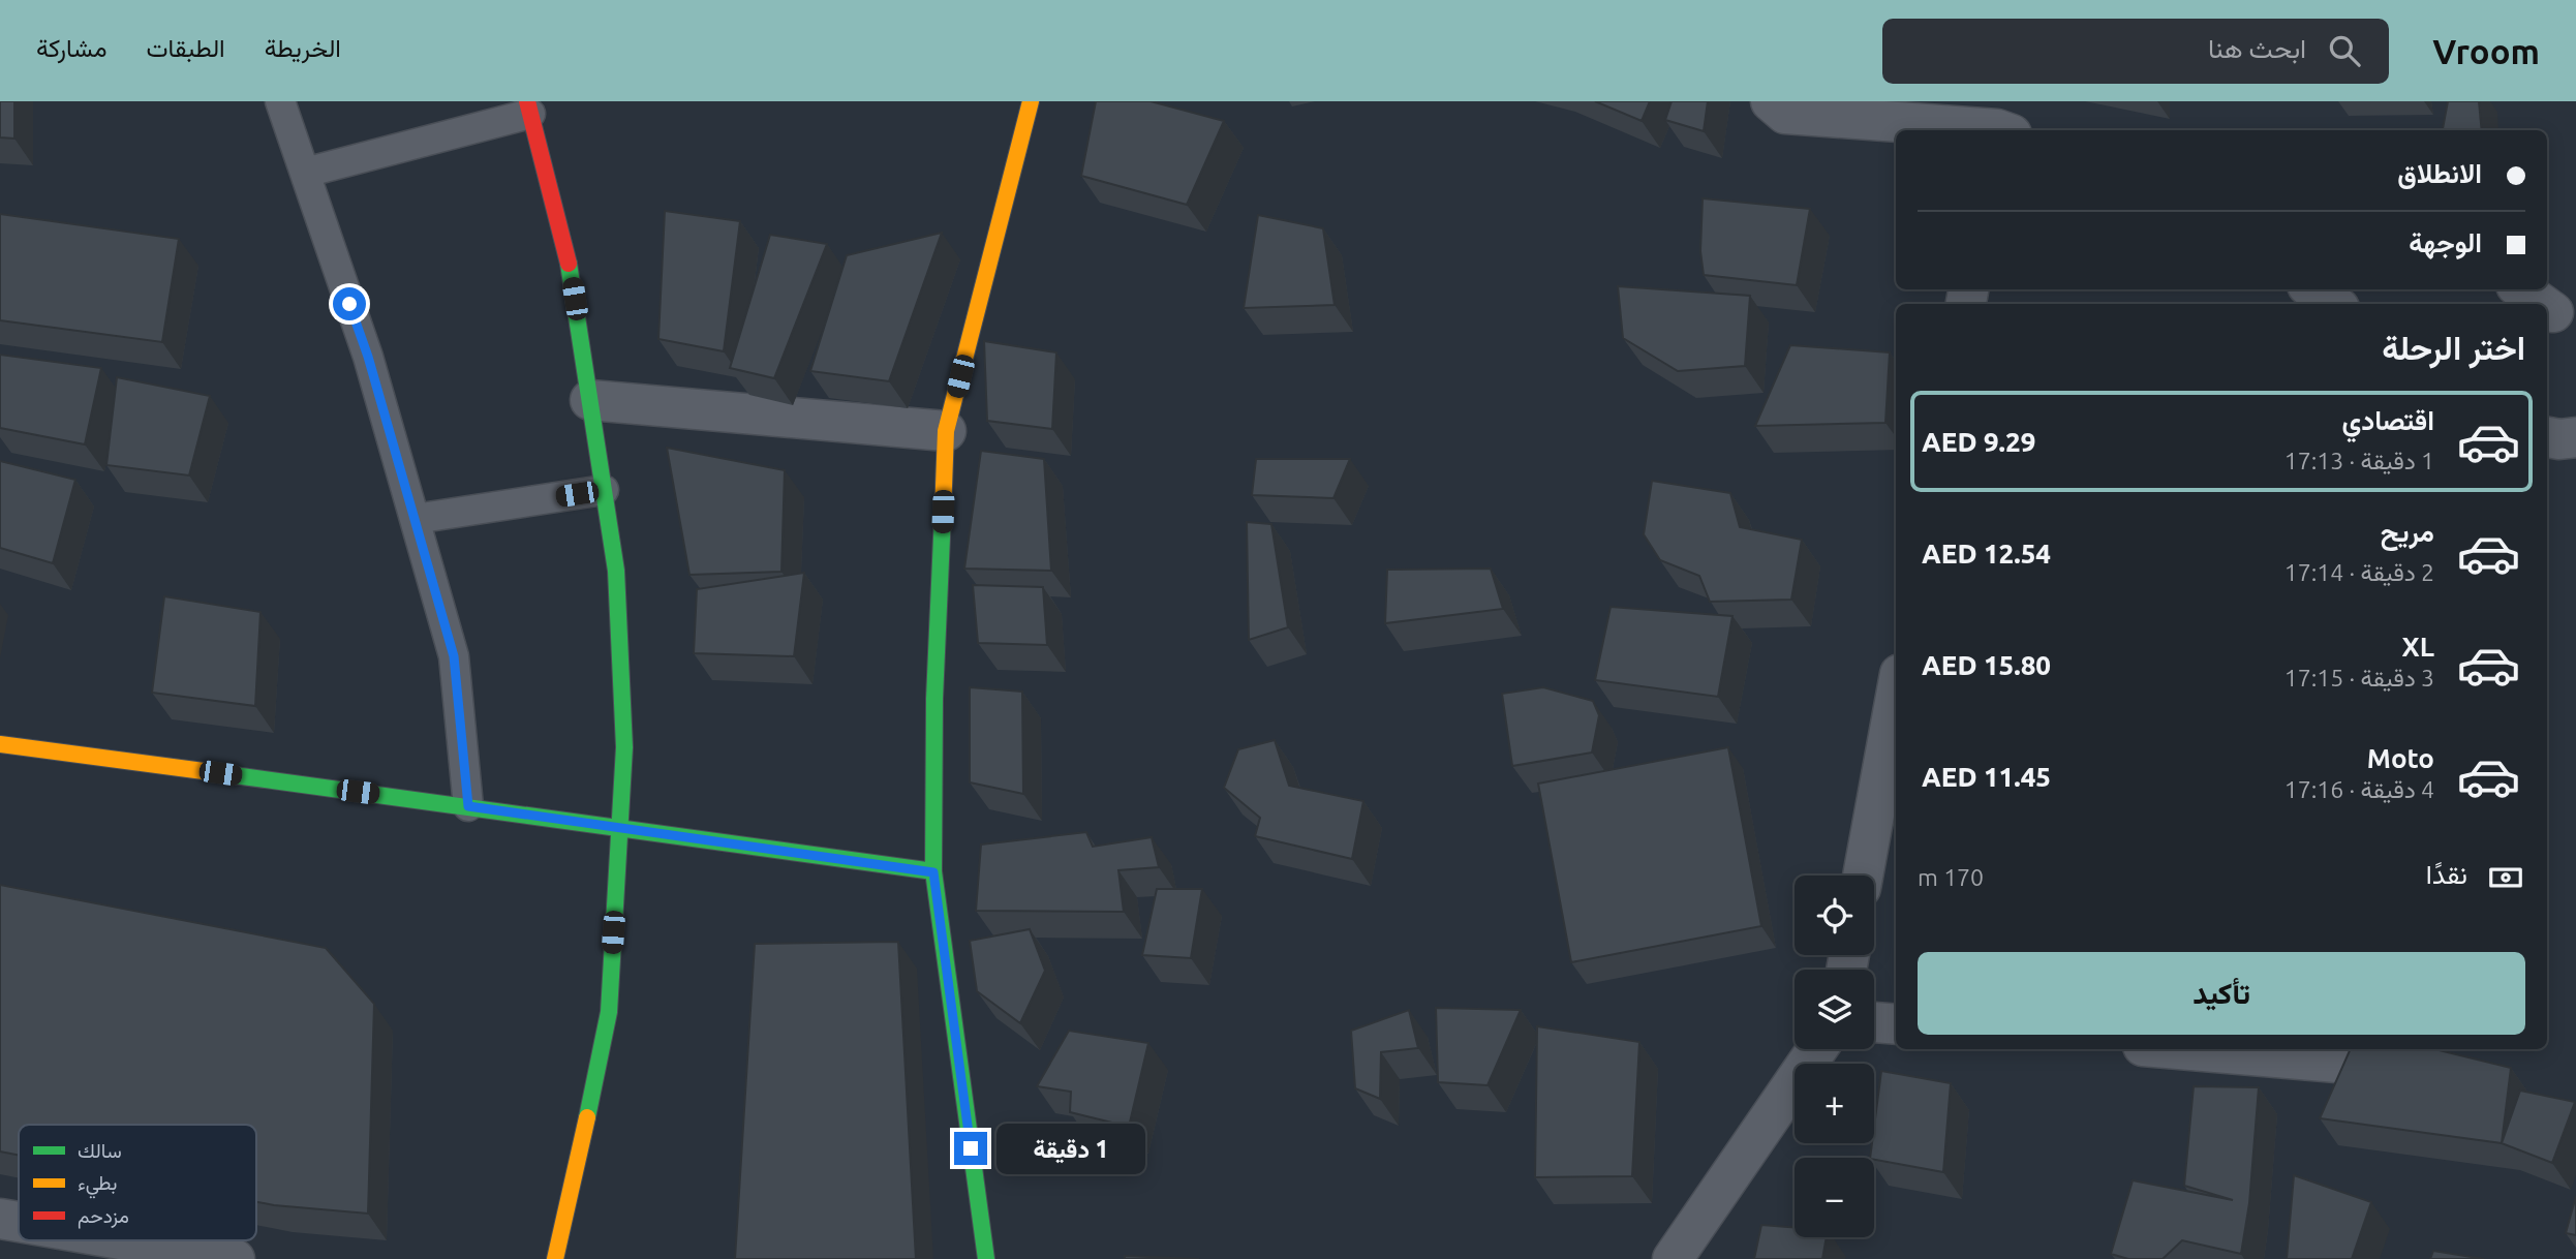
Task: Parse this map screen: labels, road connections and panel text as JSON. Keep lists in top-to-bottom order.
{
  "legend": ["سالك", "بطيء", "مزدحم"],
  "page": {
    "header": "Vroom",
    "search": "ابحث هنا",
    "nav": ["الخريطة", "الطبقات", "مشاركة"],
    "banner": ["الانطلاق", "الوجهة"],
    "heading": "اختر الرحلة",
    "list": [
      {
        "name": "اقتصادي",
        "note": "1 دقيقة · 17:13",
        "value": "AED 9.29"
      },
      {
        "name": "مريح",
        "note": "2 دقيقة · 17:14",
        "value": "AED 12.54"
      },
      {
        "name": "XL",
        "note": "3 دقيقة · 17:15",
        "value": "AED 15.80"
      },
      {
        "name": "Moto",
        "note": "4 دقيقة · 17:16",
        "value": "AED 11.45"
      }
    ],
    "pay": ["نقدًا", "170 m"],
    "map_buttons": ["+", "−"],
    "buttons": "تأكيد",
    "bubble": "1 دقيقة"
  }
}
